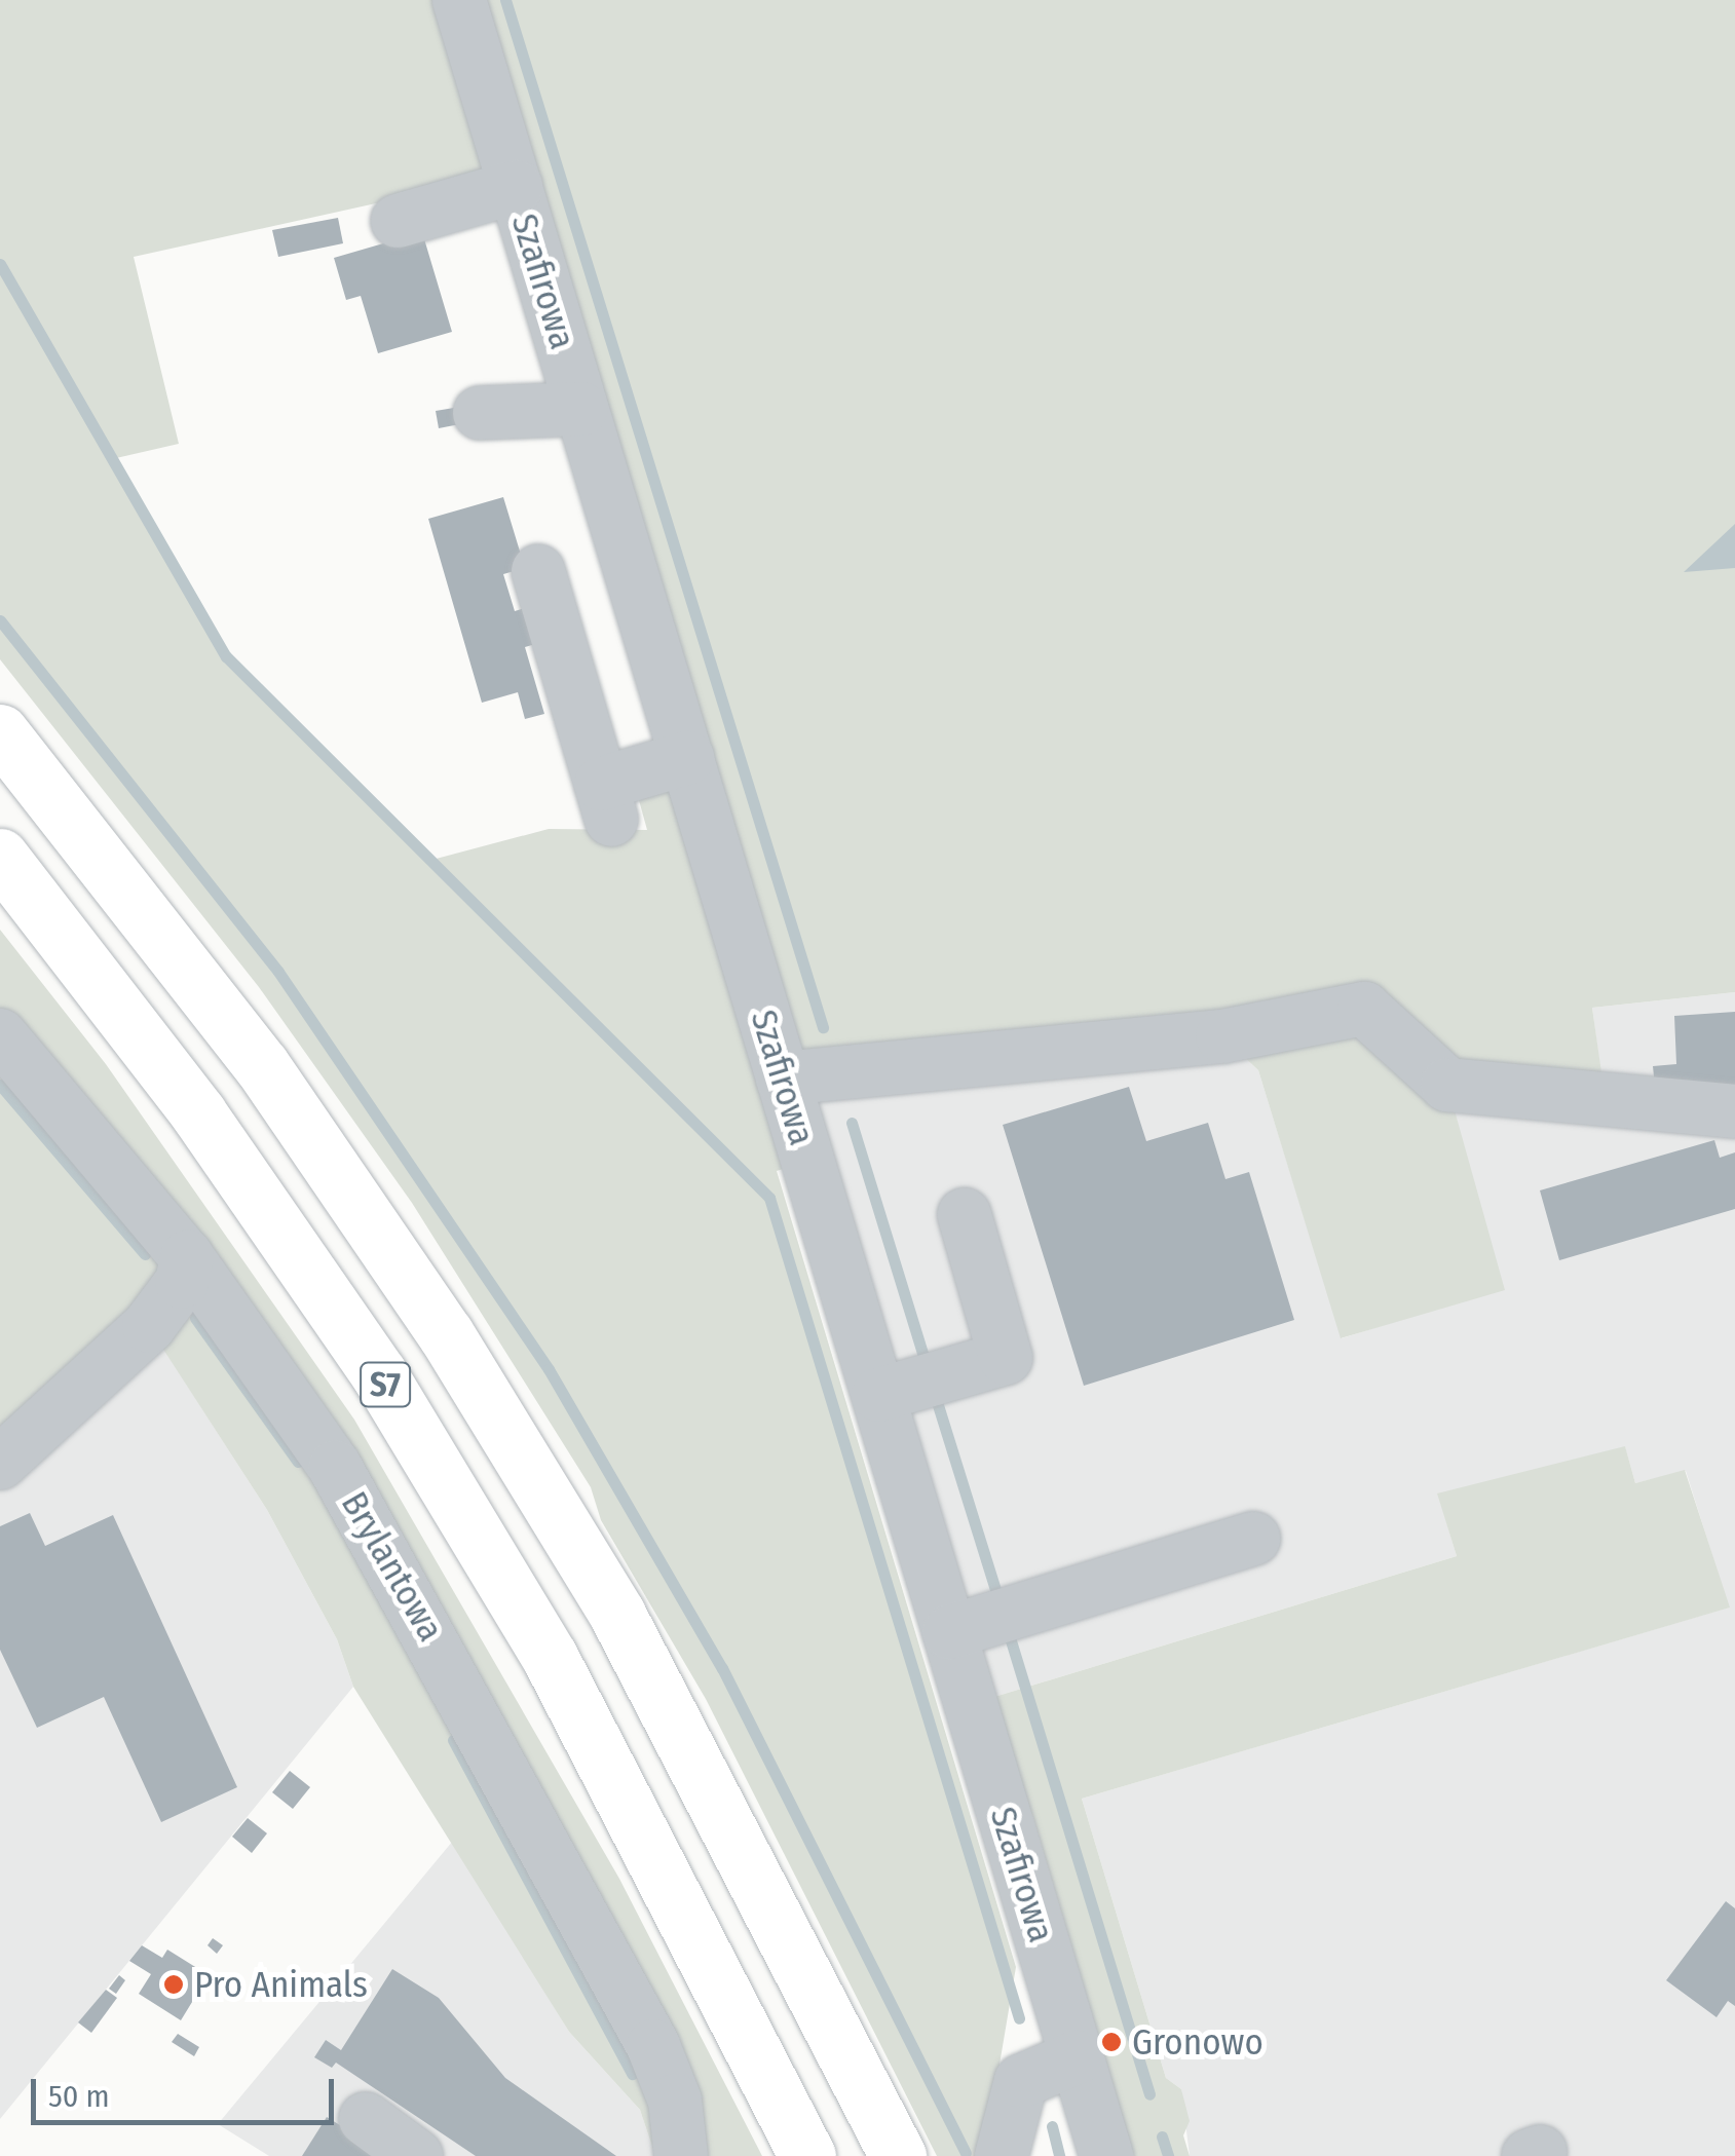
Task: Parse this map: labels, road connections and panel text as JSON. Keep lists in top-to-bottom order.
{
  "streets": {
    "highway": ["S7"],
    "street": ["Szafirowa", "Brylantowa"]
  },
  "places": ["Pro Animals", "Gronowo"],
  "scale_bar": "50 m"
}
